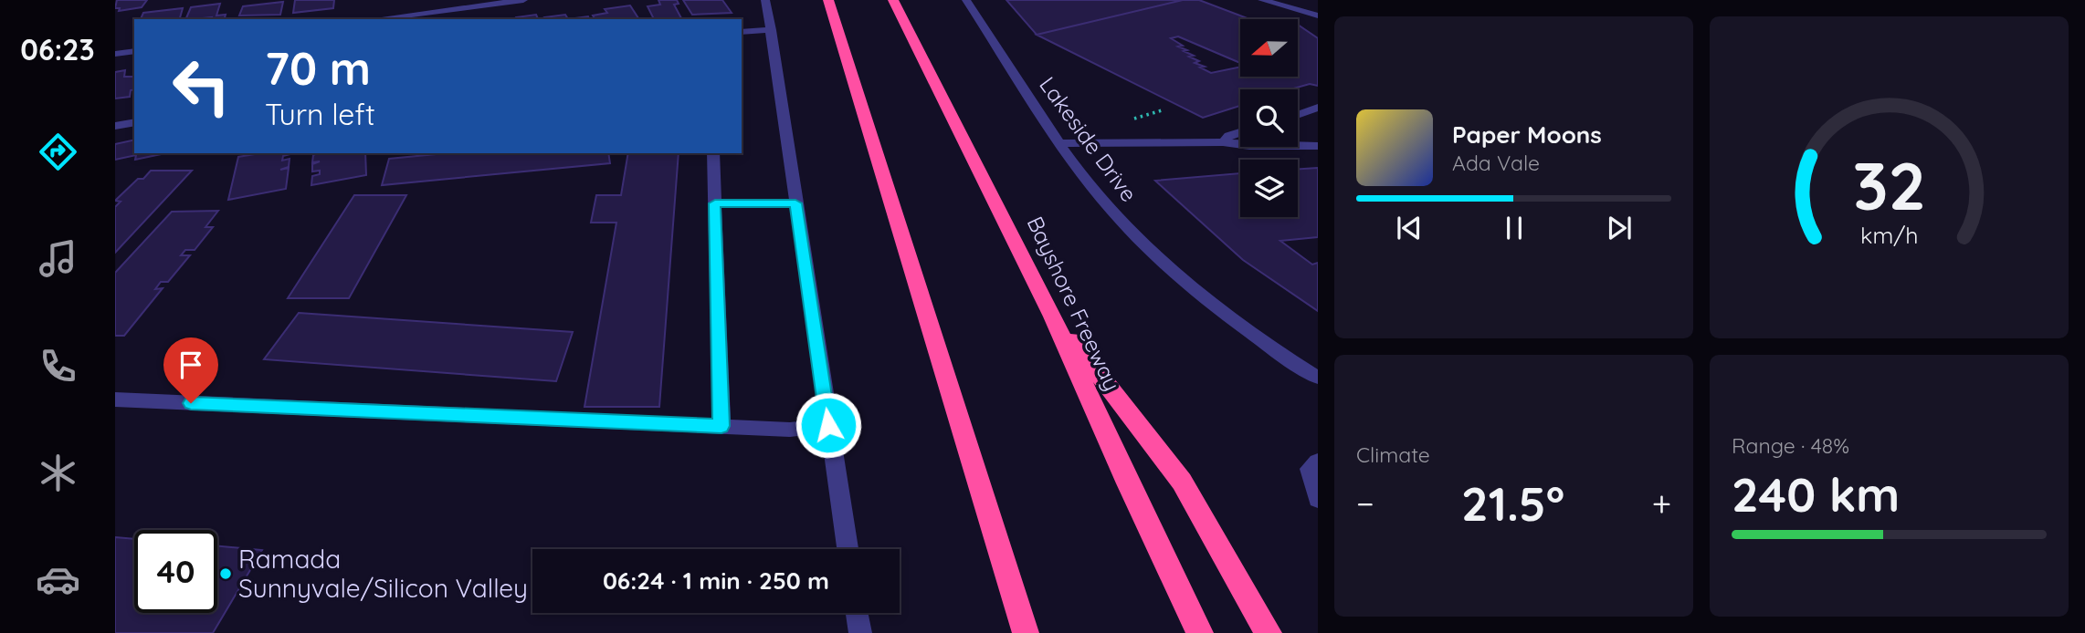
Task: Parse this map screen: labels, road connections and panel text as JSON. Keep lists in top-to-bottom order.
{
  "streets": {
    "highway": ["Bayshore Freeway"],
    "street": ["Lakeside Drive"]
  },
  "places": ["Ramada Sunnyvale/Silicon Valley"],
  "north": "left",
  "page": {
    "tabs": "06:23",
    "turn": ["70 m", "Turn left"],
    "song": ["Paper Moons", "Ada Vale"],
    "tile": [
      "Climate",
      ["Range · 48%", "240 km"]
    ],
    "heat": ["−", "21.5°", "+"],
    "limit": "40",
    "trip": "06:24 · 1 min · 250 m",
    "gauge": ["32", "km/h"]
  }
}
